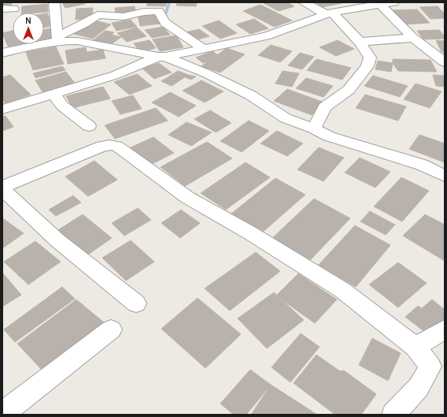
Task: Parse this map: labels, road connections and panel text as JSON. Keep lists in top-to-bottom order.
{
  "north": "top"
}
